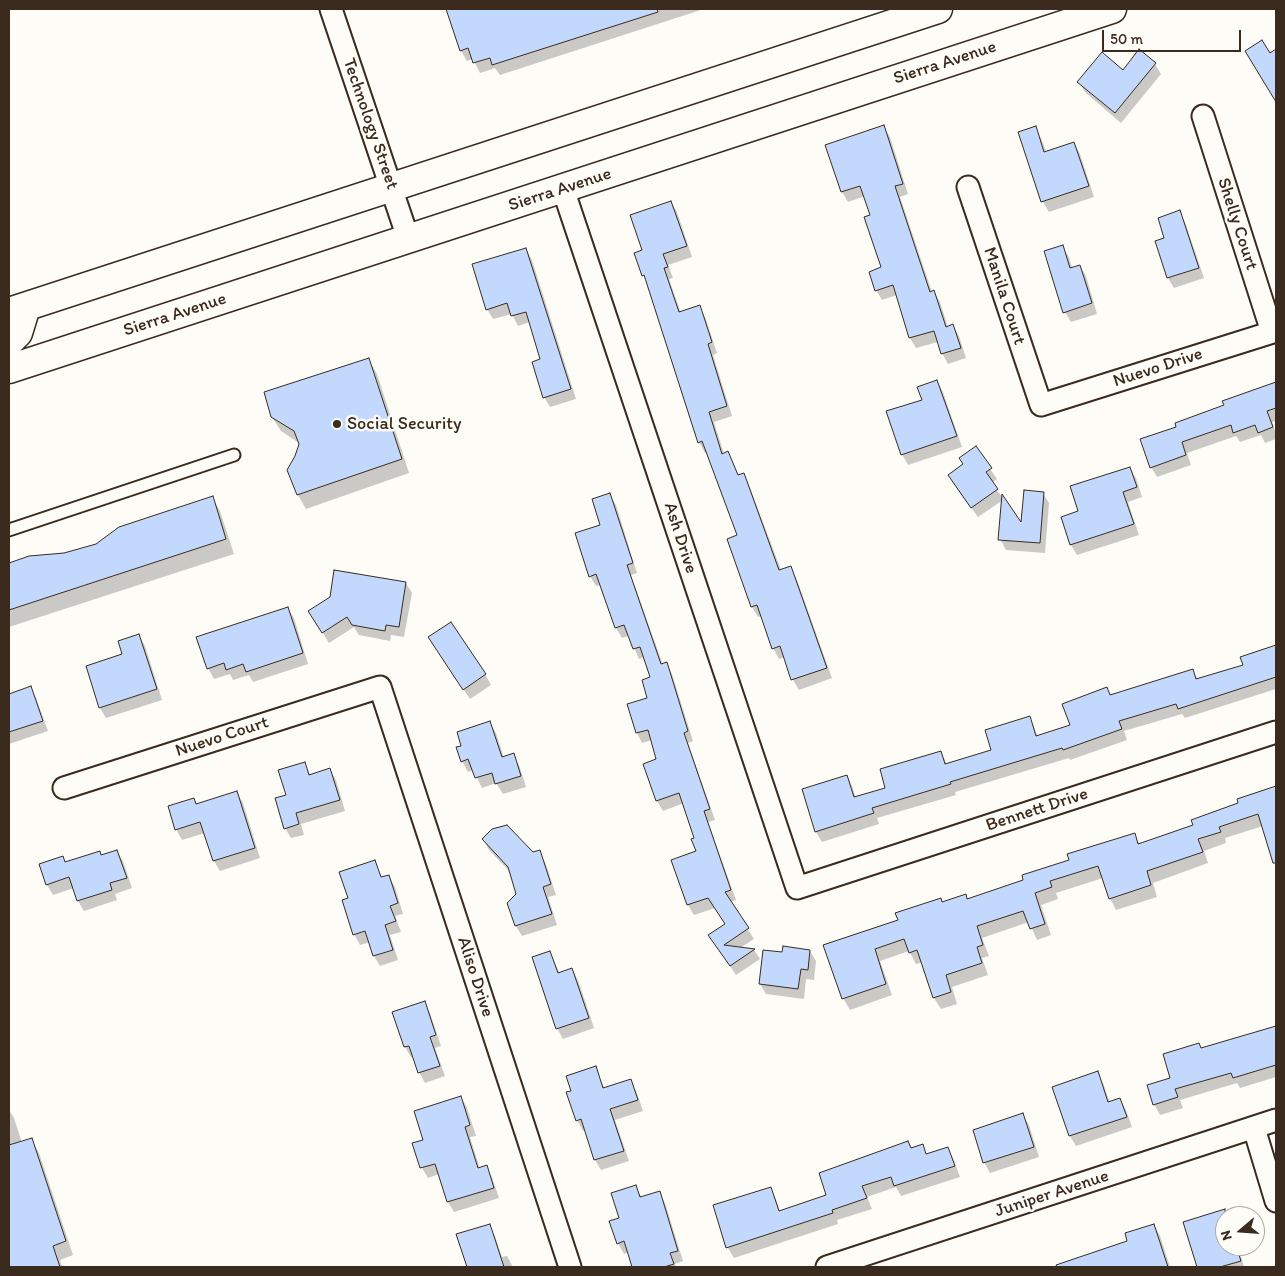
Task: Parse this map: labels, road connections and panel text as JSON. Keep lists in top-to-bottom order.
{
  "streets": {
    "main road": ["Sierra Avenue"],
    "street": [
      "Technology Street",
      "Shelly Court",
      "Manila Court",
      "Nuevo Drive",
      "Ash Drive",
      "Nuevo Court",
      "Bennett Drive",
      "Aliso Drive",
      "Juniper Avenue"
    ]
  },
  "crossings": [
    ["Sierra Avenue", "Technology Street"],
    ["Sierra Avenue", "Ash Drive"],
    ["Shelly Court", "Nuevo Drive"],
    ["Manila Court", "Nuevo Drive"],
    ["Ash Drive", "Bennett Drive"],
    ["Nuevo Court", "Aliso Drive"]
  ],
  "places": ["Social Security"],
  "scale_bar": "50 m",
  "north": "left"
}
